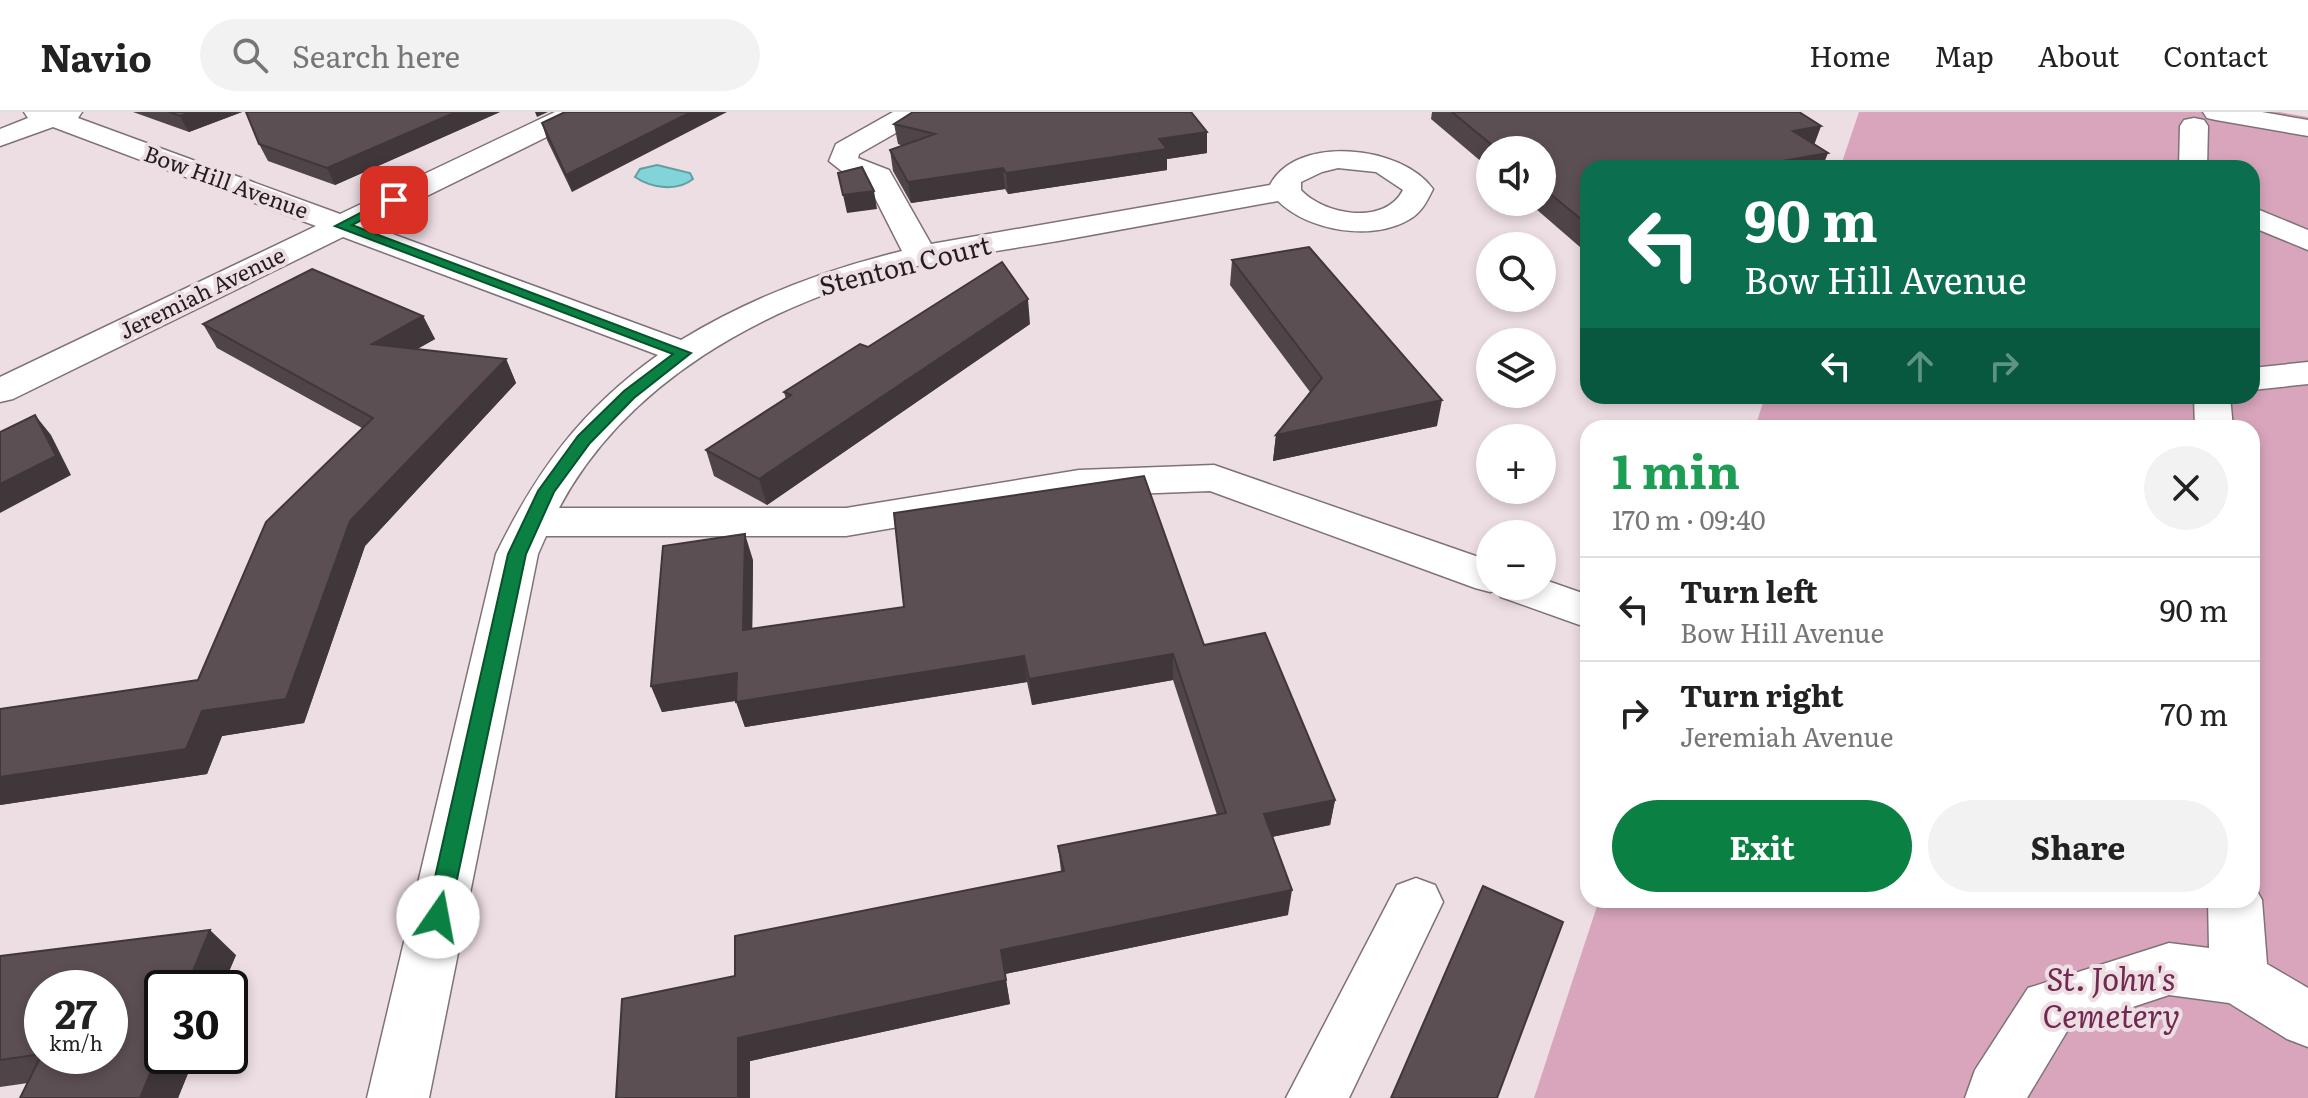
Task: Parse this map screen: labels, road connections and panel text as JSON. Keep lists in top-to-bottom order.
{
  "streets": {
    "street": ["Bow Hill Avenue", "Stenton Court", "Jeremiah Avenue"]
  },
  "crossings": [
    ["Bow Hill Avenue", "Stenton Court"],
    ["Bow Hill Avenue", "Jeremiah Avenue"]
  ],
  "parks": ["St. John's Cemetery"],
  "page": {
    "header": "Navio",
    "search": "Search here",
    "nav": [
      "Home",
      "Map",
      "About",
      "Contact"
    ],
    "map_buttons": ["+", "−"],
    "turn": ["90 m", "Bow Hill Avenue"],
    "heading": ["1 min", "170 m · 09:40"],
    "list": [
      {
        "name": "Turn left",
        "note": "Bow Hill Avenue",
        "value": "90 m"
      },
      {
        "name": "Turn right",
        "note": "Jeremiah Avenue",
        "value": "70 m"
      }
    ],
    "buttons": ["Exit", "Share"],
    "speed": "27 km/h",
    "limit": "30"
  }
}
